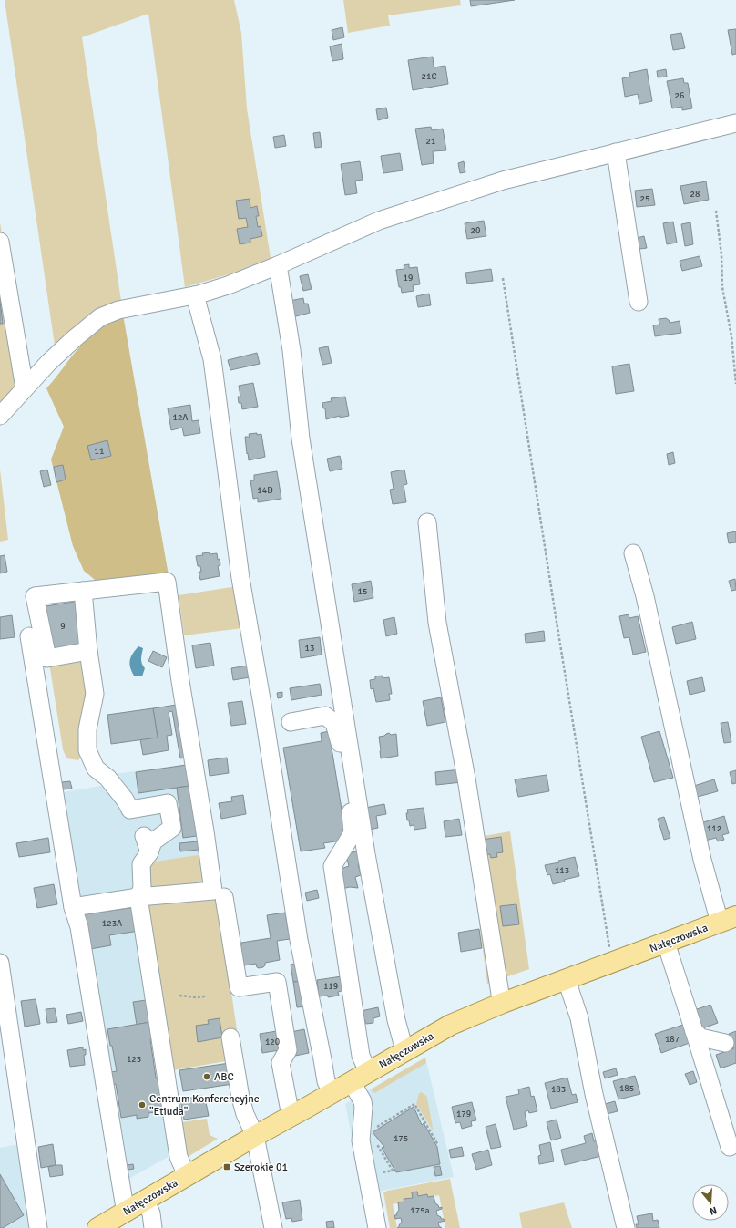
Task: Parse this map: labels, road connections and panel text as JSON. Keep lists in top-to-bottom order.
{
  "streets": {
    "main road": ["Nałęczowska"]
  },
  "places": {
    "other": ["ABC", "Centrum Konferencyjne \"Etiuda\""],
    "transit": ["Szerokie 01"]
  },
  "house_numbers": [
    "21C",
    "26",
    "21",
    "28",
    "25",
    "20",
    "19",
    "12A",
    "11",
    "14D",
    "15",
    "9",
    "13",
    "112",
    "113",
    "123A",
    "119",
    "187",
    "120",
    "123",
    "185",
    "183",
    "179",
    "175",
    "175a"
  ],
  "north": "bottom"
}
